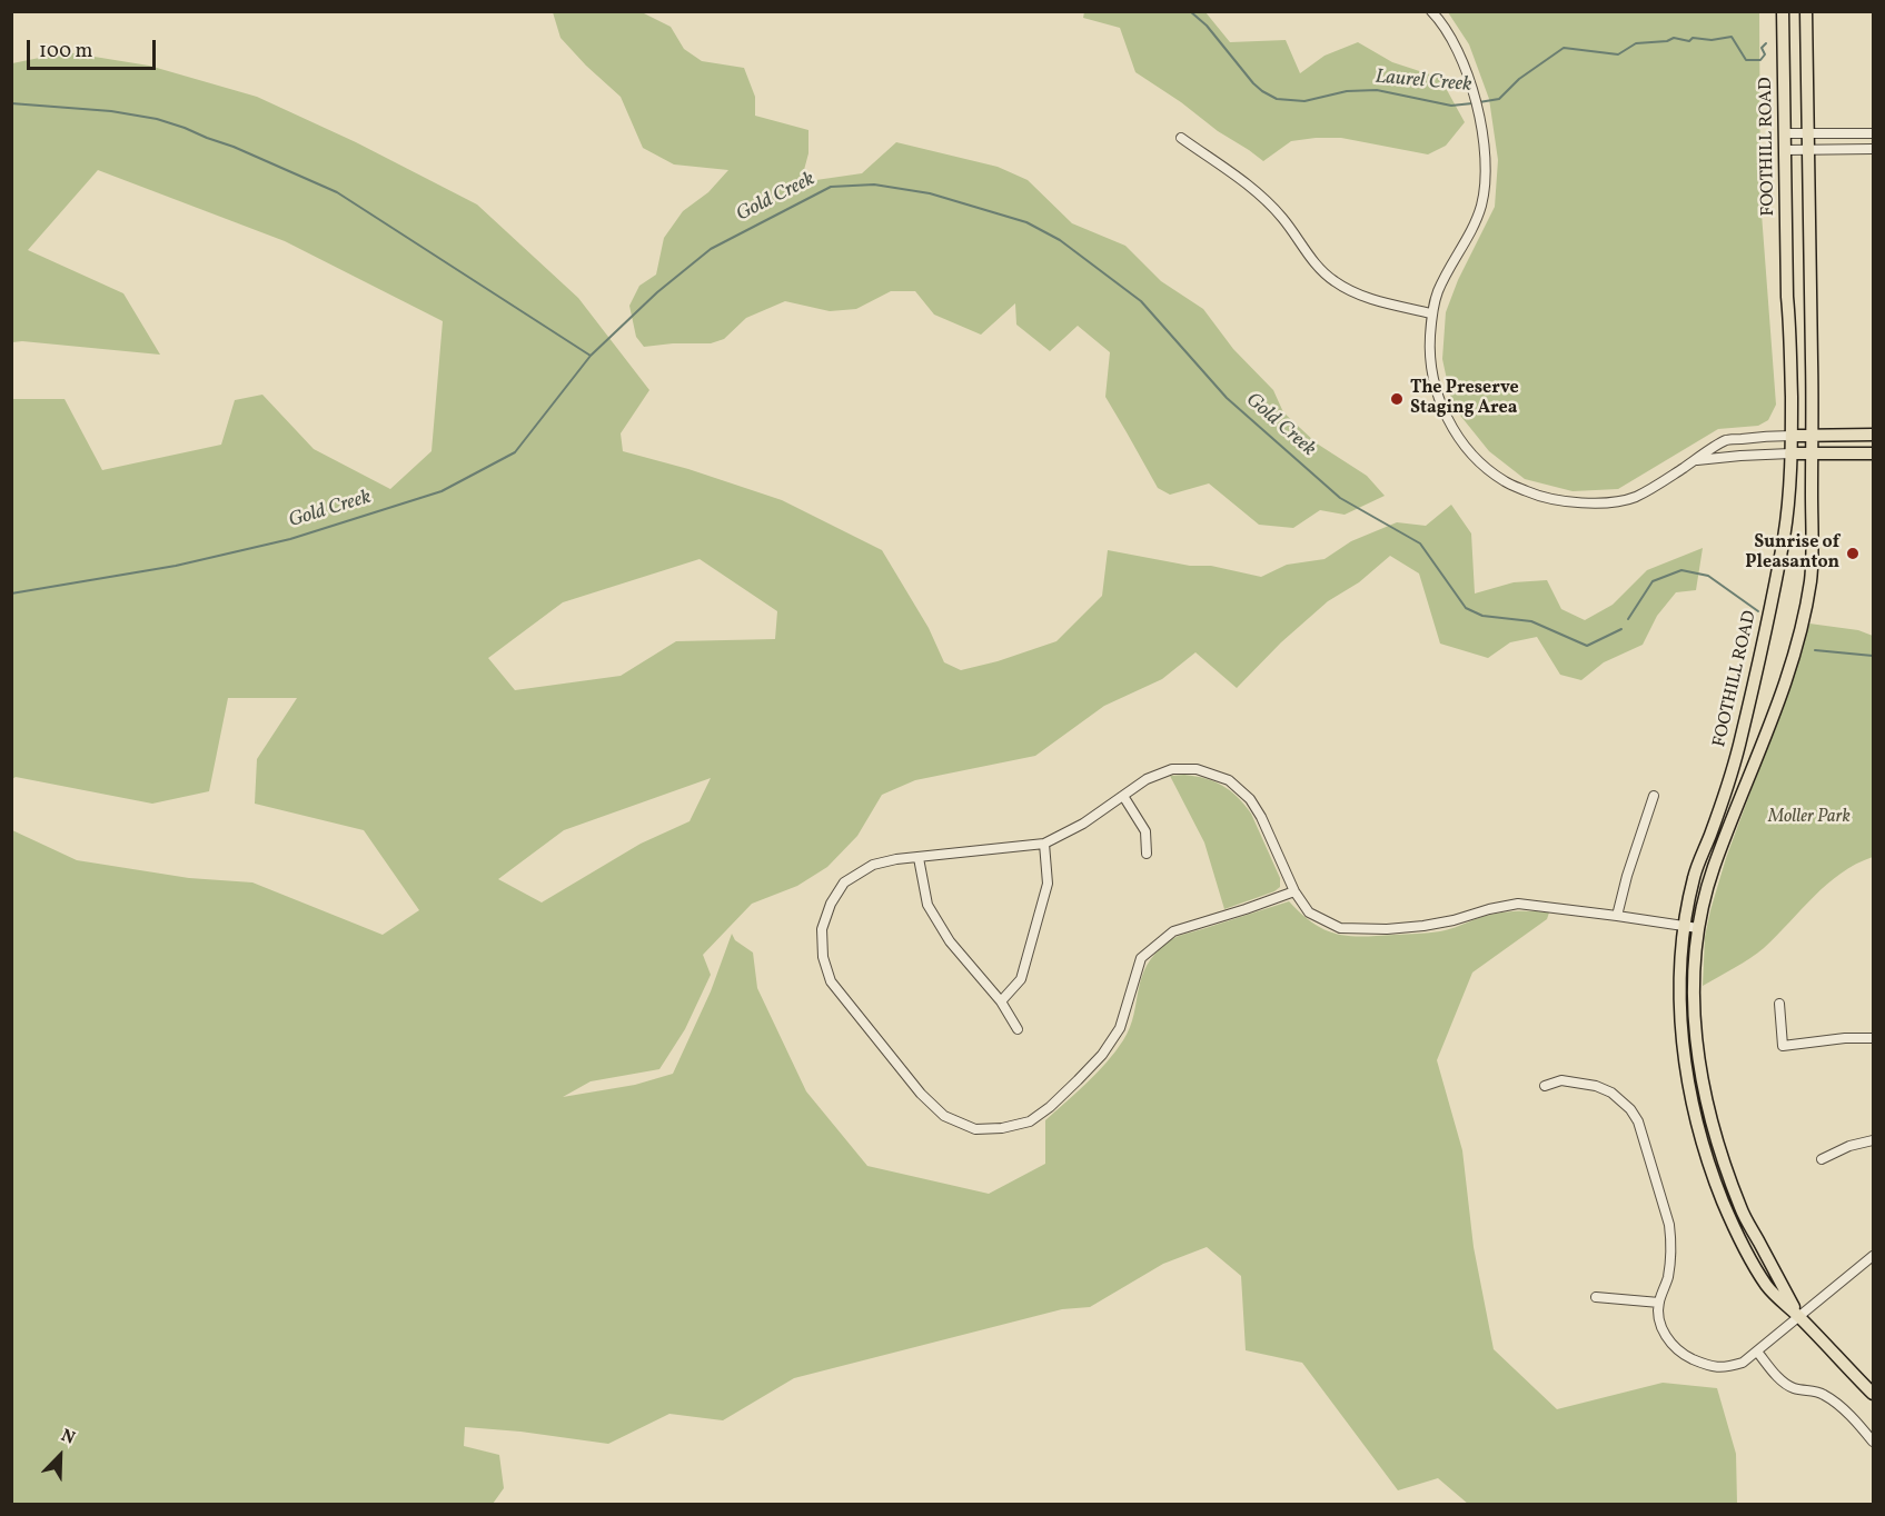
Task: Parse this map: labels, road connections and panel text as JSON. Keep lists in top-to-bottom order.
{
  "streets": {
    "main road": ["FOOTHILL ROAD"]
  },
  "water": ["Laurel Creek", "Gold Creek"],
  "parks": ["Moller Park"],
  "places": ["The Preserve Staging Area", "Sunrise of Pleasanton"],
  "scale_bar": "100 m",
  "north": "top right"
}
